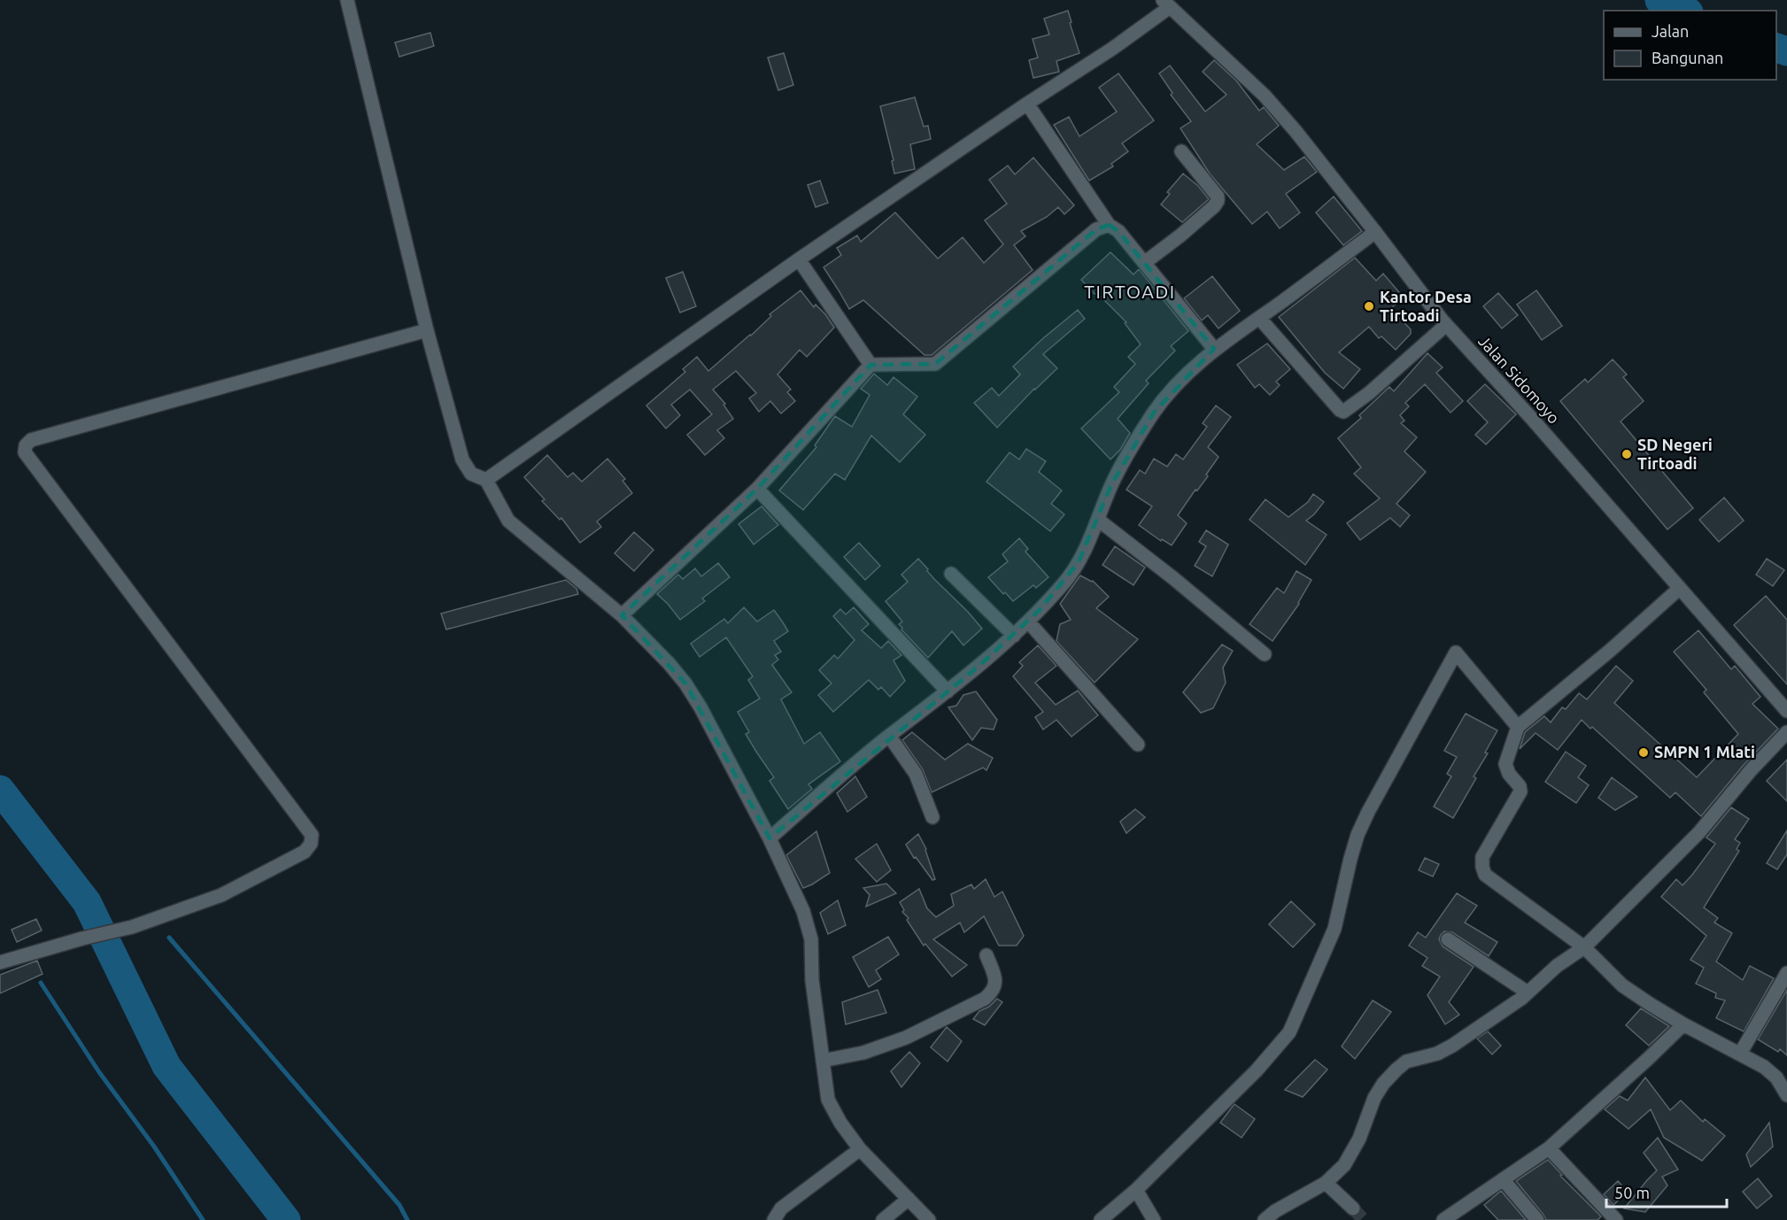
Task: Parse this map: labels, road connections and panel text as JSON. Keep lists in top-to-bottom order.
{
  "streets": {
    "street": ["Jalan Sidomoyo"]
  },
  "districts": ["TIRTOADI"],
  "places": ["Kantor Desa Tirtoadi", "SD Negeri Tirtoadi", "SMPN 1 Mlati"],
  "legend": ["Jalan", "Bangunan"],
  "scale_bar": "50 m"
}
